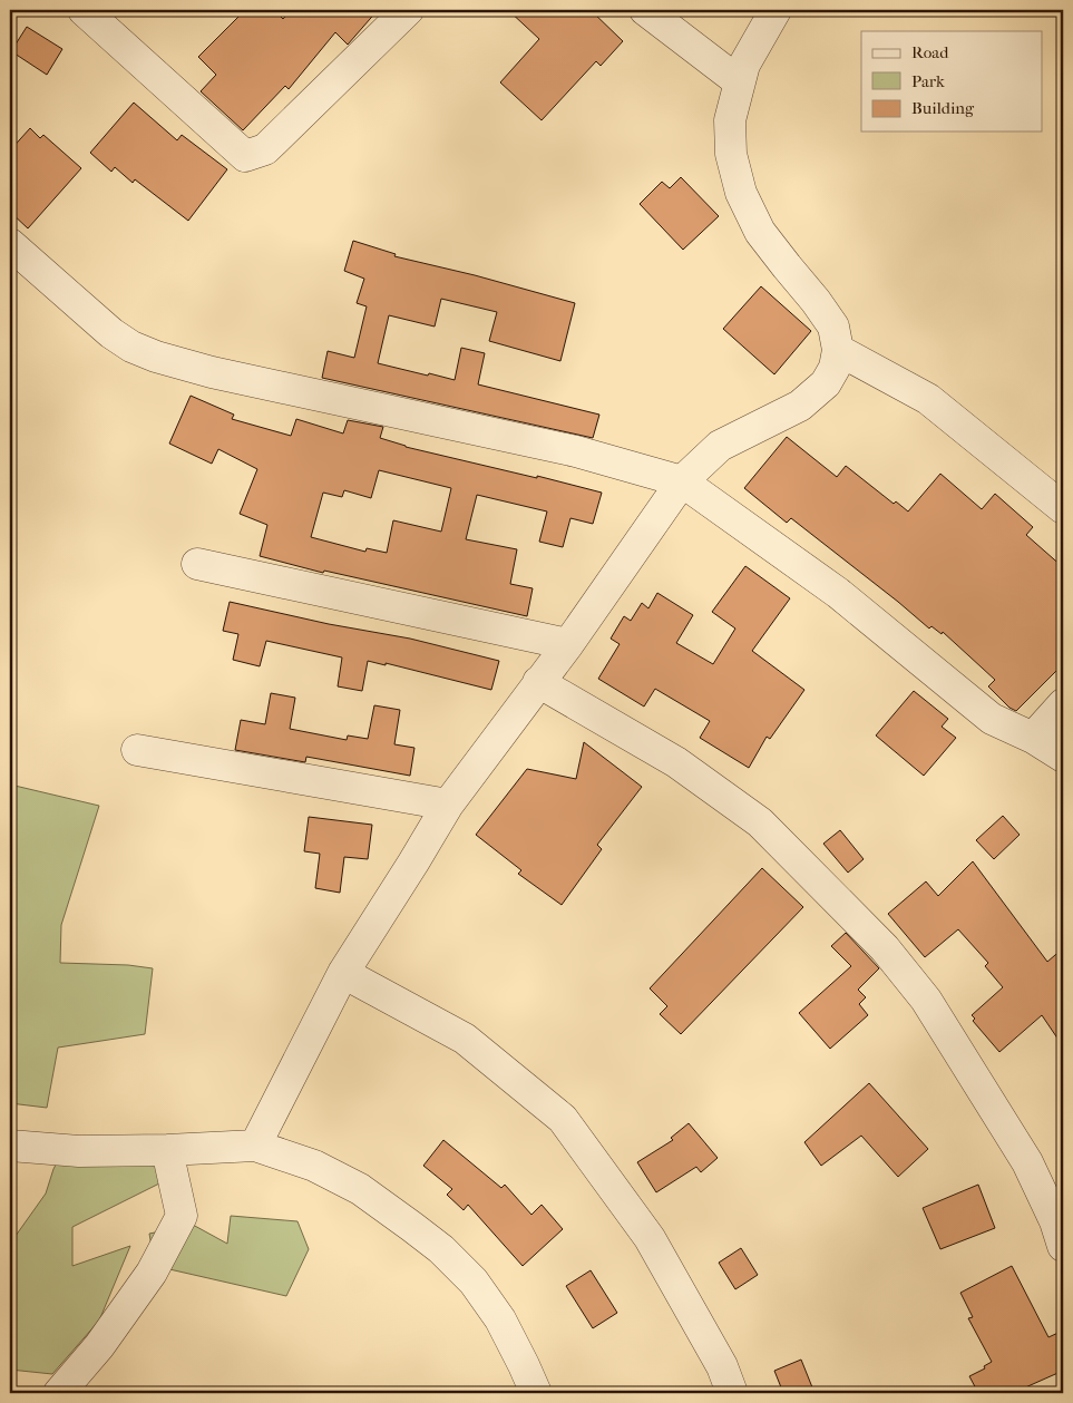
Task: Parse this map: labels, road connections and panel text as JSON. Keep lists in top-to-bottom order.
{
  "legend": ["Road", "Park", "Building"]
}
